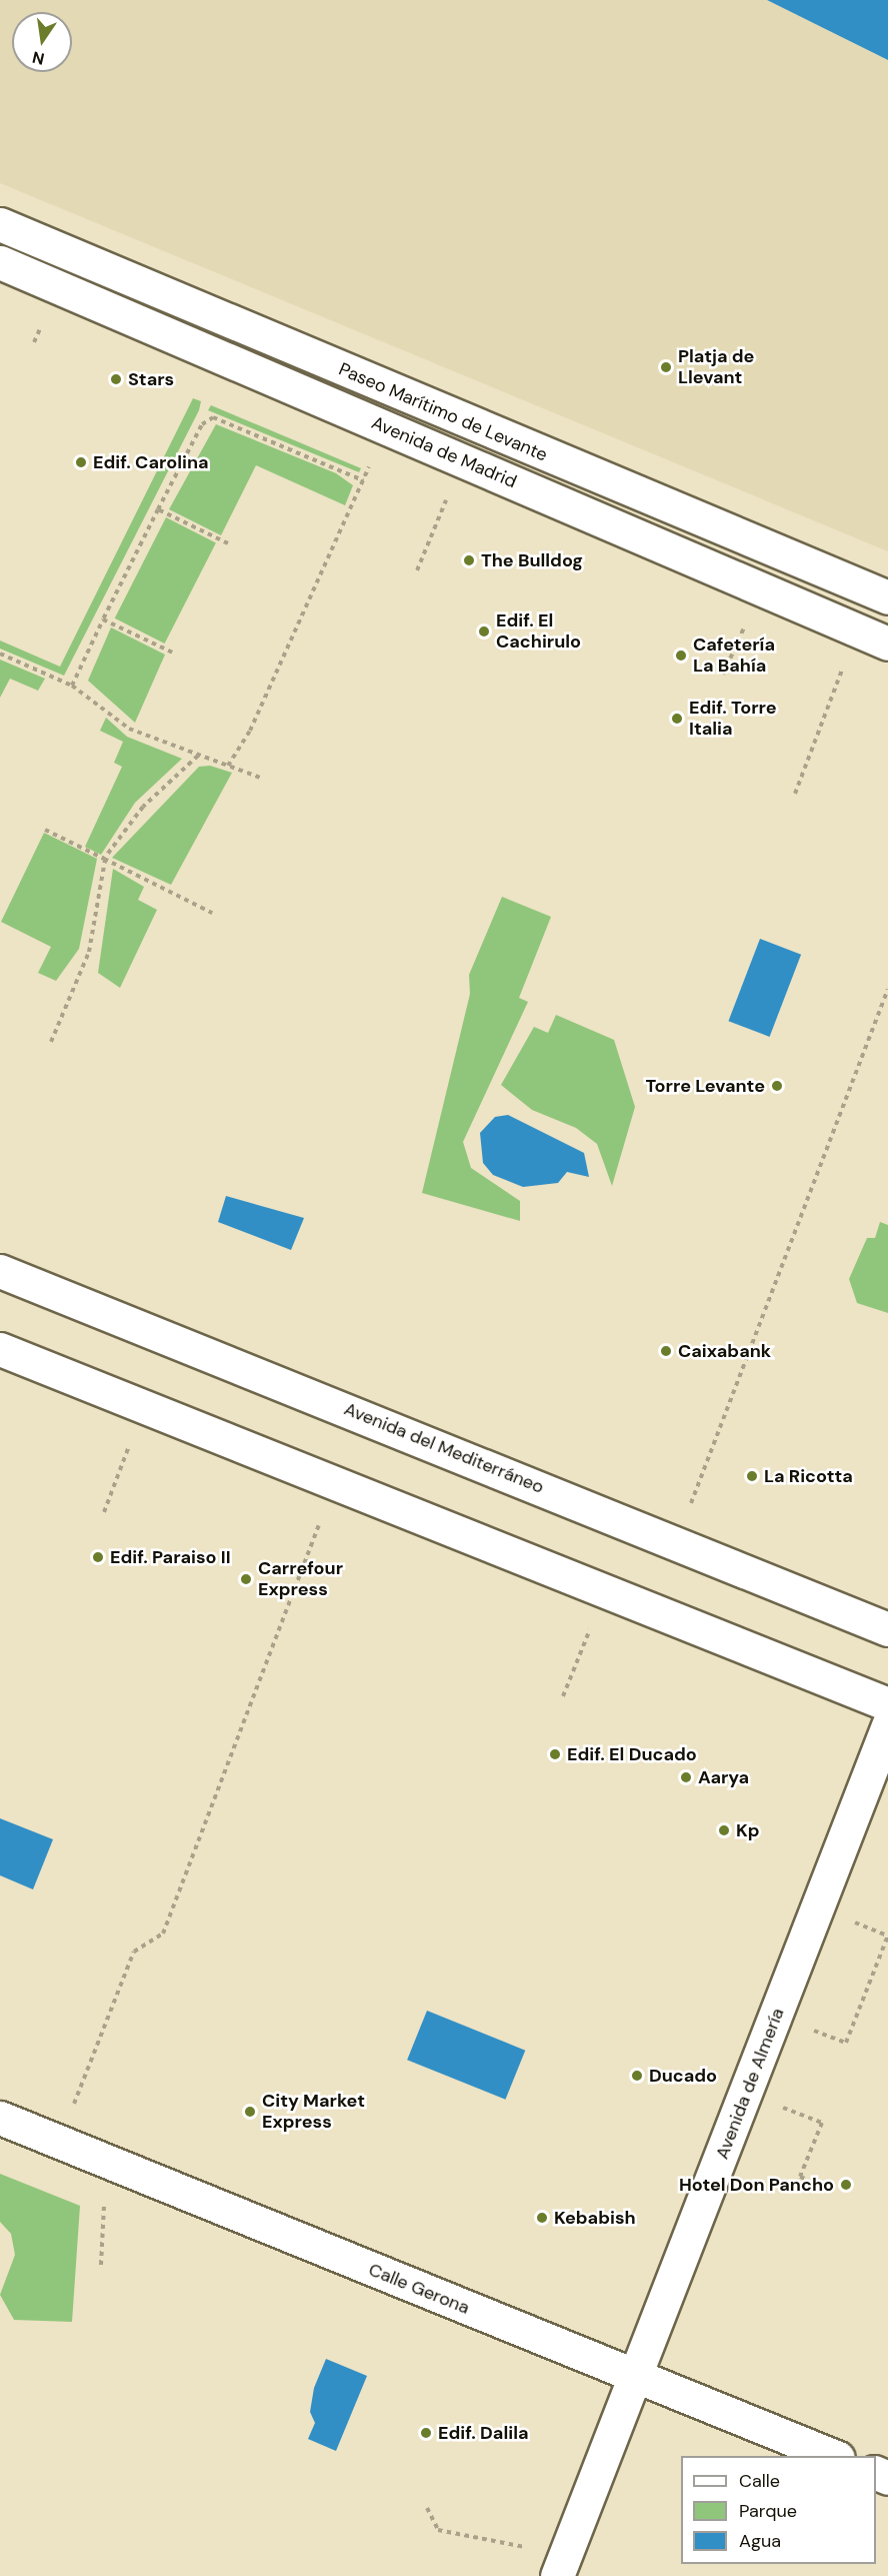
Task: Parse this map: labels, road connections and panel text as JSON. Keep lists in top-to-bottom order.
{
  "streets": {
    "street": [
      "Paseo Marítimo de Levante",
      "Avenida de Madrid",
      "Avenida del Mediterráneo",
      "Avenida de Almería",
      "Calle Gerona"
    ]
  },
  "crossings": [
    ["Avenida de Almería", "Calle Gerona"]
  ],
  "places": [
    "Platja de Llevant",
    "Stars",
    "Edif. Carolina",
    "The Bulldog",
    "Edif. El Cachirulo",
    "Cafetería La Bahía",
    "Edif. Torre Italia",
    "Torre Levante",
    "Caixabank",
    "La Ricotta",
    "Edif. Paraiso II",
    "Carrefour Express",
    "Edif. El Ducado",
    "Aarya",
    "Kp",
    "Ducado",
    "City Market Express",
    "Hotel Don Pancho",
    "Kebabish",
    "Edif. Dalila"
  ],
  "legend": ["Calle", "Parque", "Agua"],
  "north": "bottom"
}
